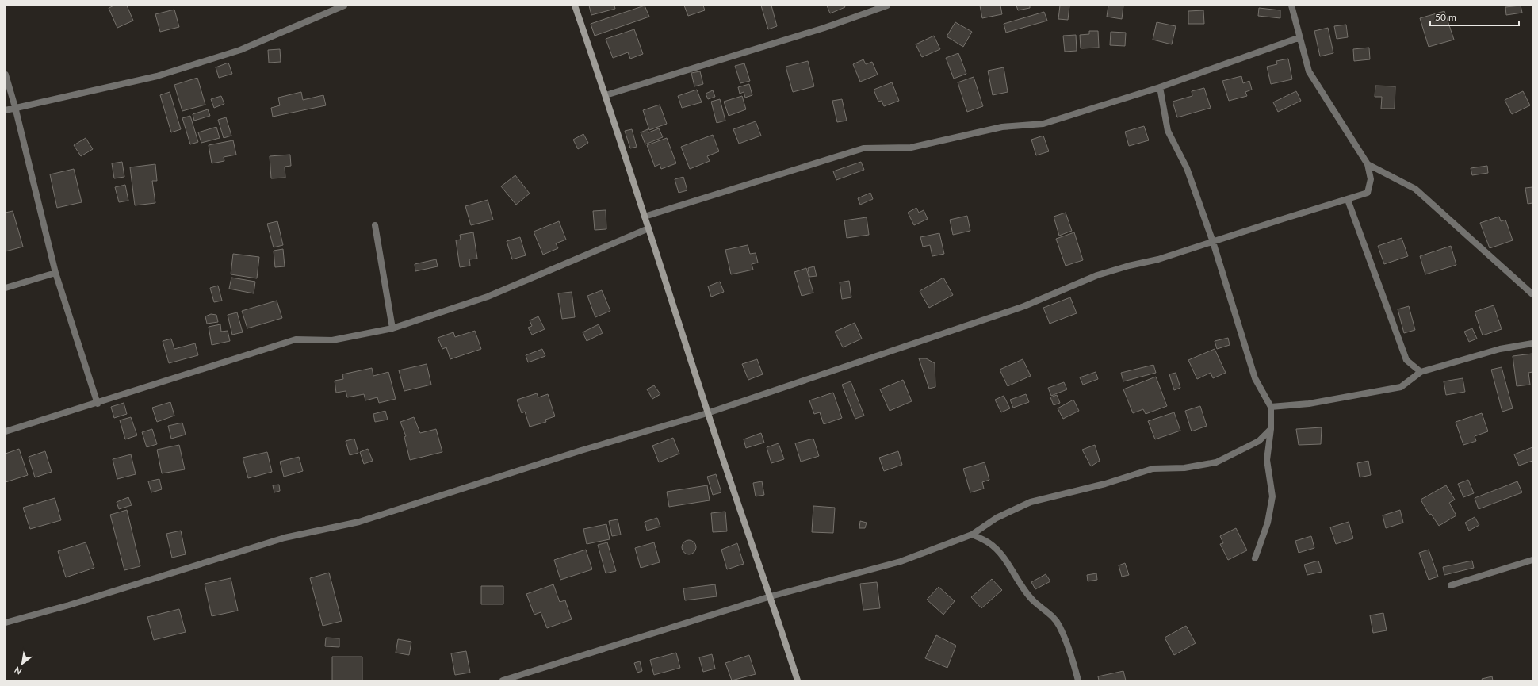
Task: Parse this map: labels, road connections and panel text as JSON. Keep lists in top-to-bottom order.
{
  "scale_bar": "50 m",
  "north": "bottom left"
}
